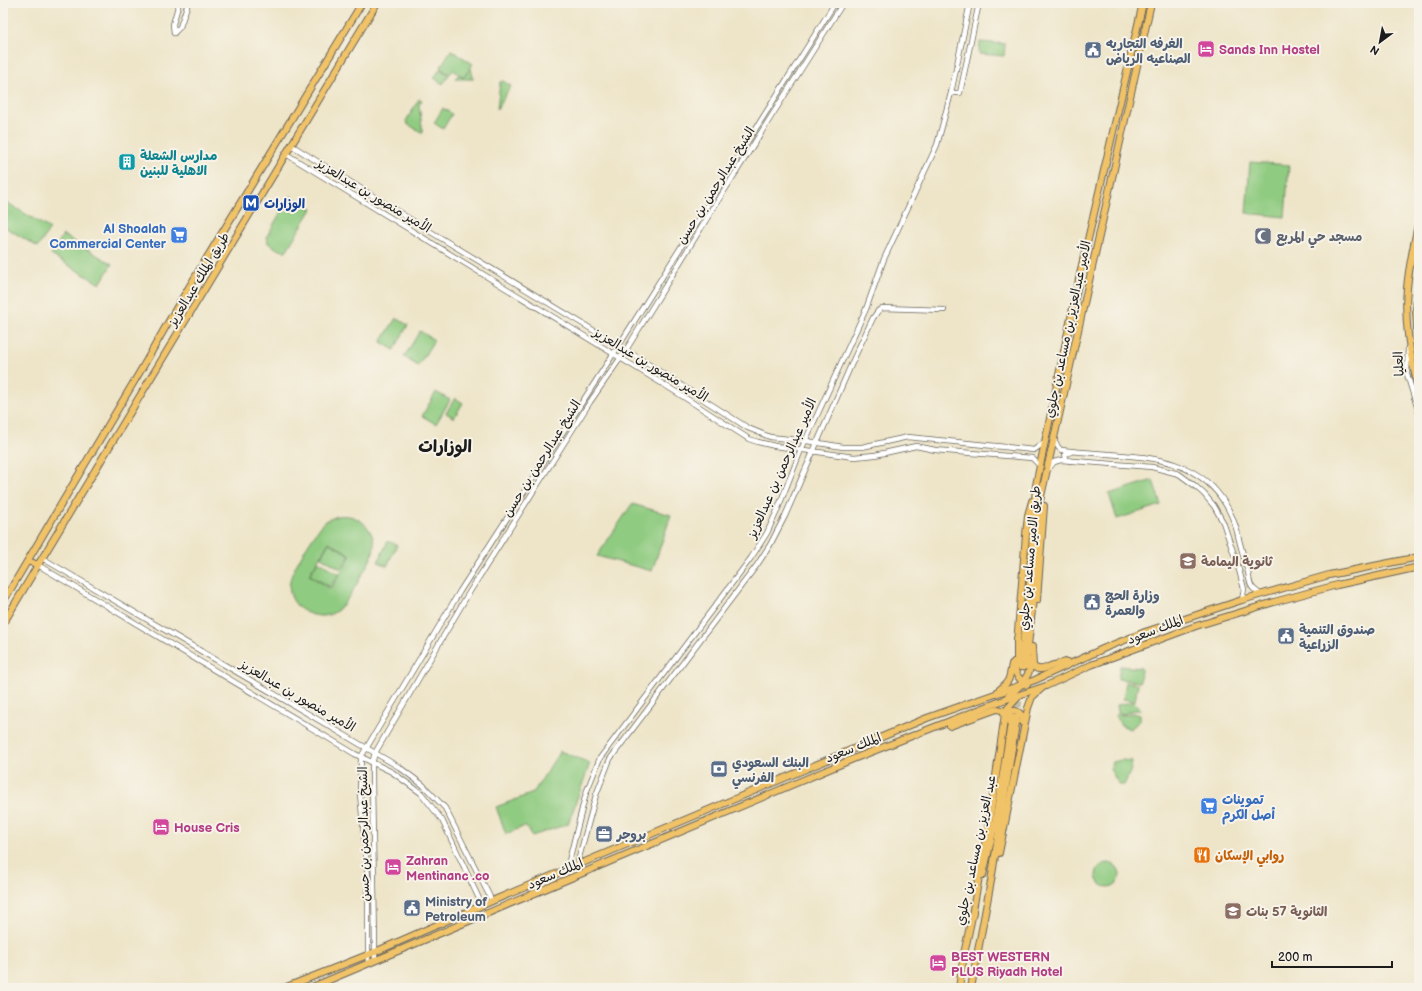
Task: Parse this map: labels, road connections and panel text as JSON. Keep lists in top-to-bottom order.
{
  "streets": {
    "main road": [
      "طريق الملك عبدالعزيز",
      "الأمير عبدالعزيز بن مساعد بن جلوي",
      "طريق الامير مساعد بن جلوي",
      "الملك سعود",
      "عبد العزيز بن مساعد بن جلوي"
    ],
    "street": [
      "الشيخ عبدالرحمن بن حسن",
      "الأمير منصور بن عبدالعزيز",
      "العليا",
      "الأمير عبدالرحمن بن عبدالعزيز"
    ]
  },
  "crossings": [
    ["الشيخ عبدالرحمن بن حسن", "الأمير منصور بن عبدالعزيز"],
    ["الشيخ عبدالرحمن بن حسن", "الملك سعود"],
    ["الأمير منصور بن عبدالعزيز", "طريق الملك عبدالعزيز"],
    ["الأمير منصور بن عبدالعزيز", "الأمير عبدالعزيز بن مساعد بن جلوي"],
    ["الأمير منصور بن عبدالعزيز", "الأمير عبدالرحمن بن عبدالعزيز"],
    ["الأمير منصور بن عبدالعزيز", "الملك سعود"],
    ["الأمير عبدالعزيز بن مساعد بن جلوي", "طريق الامير مساعد بن جلوي"],
    ["الأمير عبدالرحمن بن عبدالعزيز", "الملك سعود"]
  ],
  "districts": ["الوزارات"],
  "places": {
    "hotel": [
      "Sands Inn Hostel",
      "House Cris",
      "Zahran Mentinanc .co",
      "BEST WESTERN PLUS Riyadh Hotel"
    ],
    "public building": [
      "الغرفه التجاريه الصناعيه الرياض",
      "وزارة الحج والعمرة",
      "صندوق التنمية الزراعية",
      "Ministry of Petroleum"
    ],
    "building": ["مدارس الشعلة الاهلية للبنين"],
    "metro station": ["الوزارات"],
    "supermarket": ["Al Shoalah Commercial Center", "تموينات أصل الكرم"],
    "mosque": ["مسجد حي المربع"],
    "school or university": ["ثانوية اليمامة", "الثانوية 57 بنات"],
    "bank": ["البنك السعودي الفرنسي"],
    "office": ["بروجر"],
    "restaurant": ["روابي الإسكان"]
  },
  "scale_bar": "200 m",
  "north": "bottom left"
}
